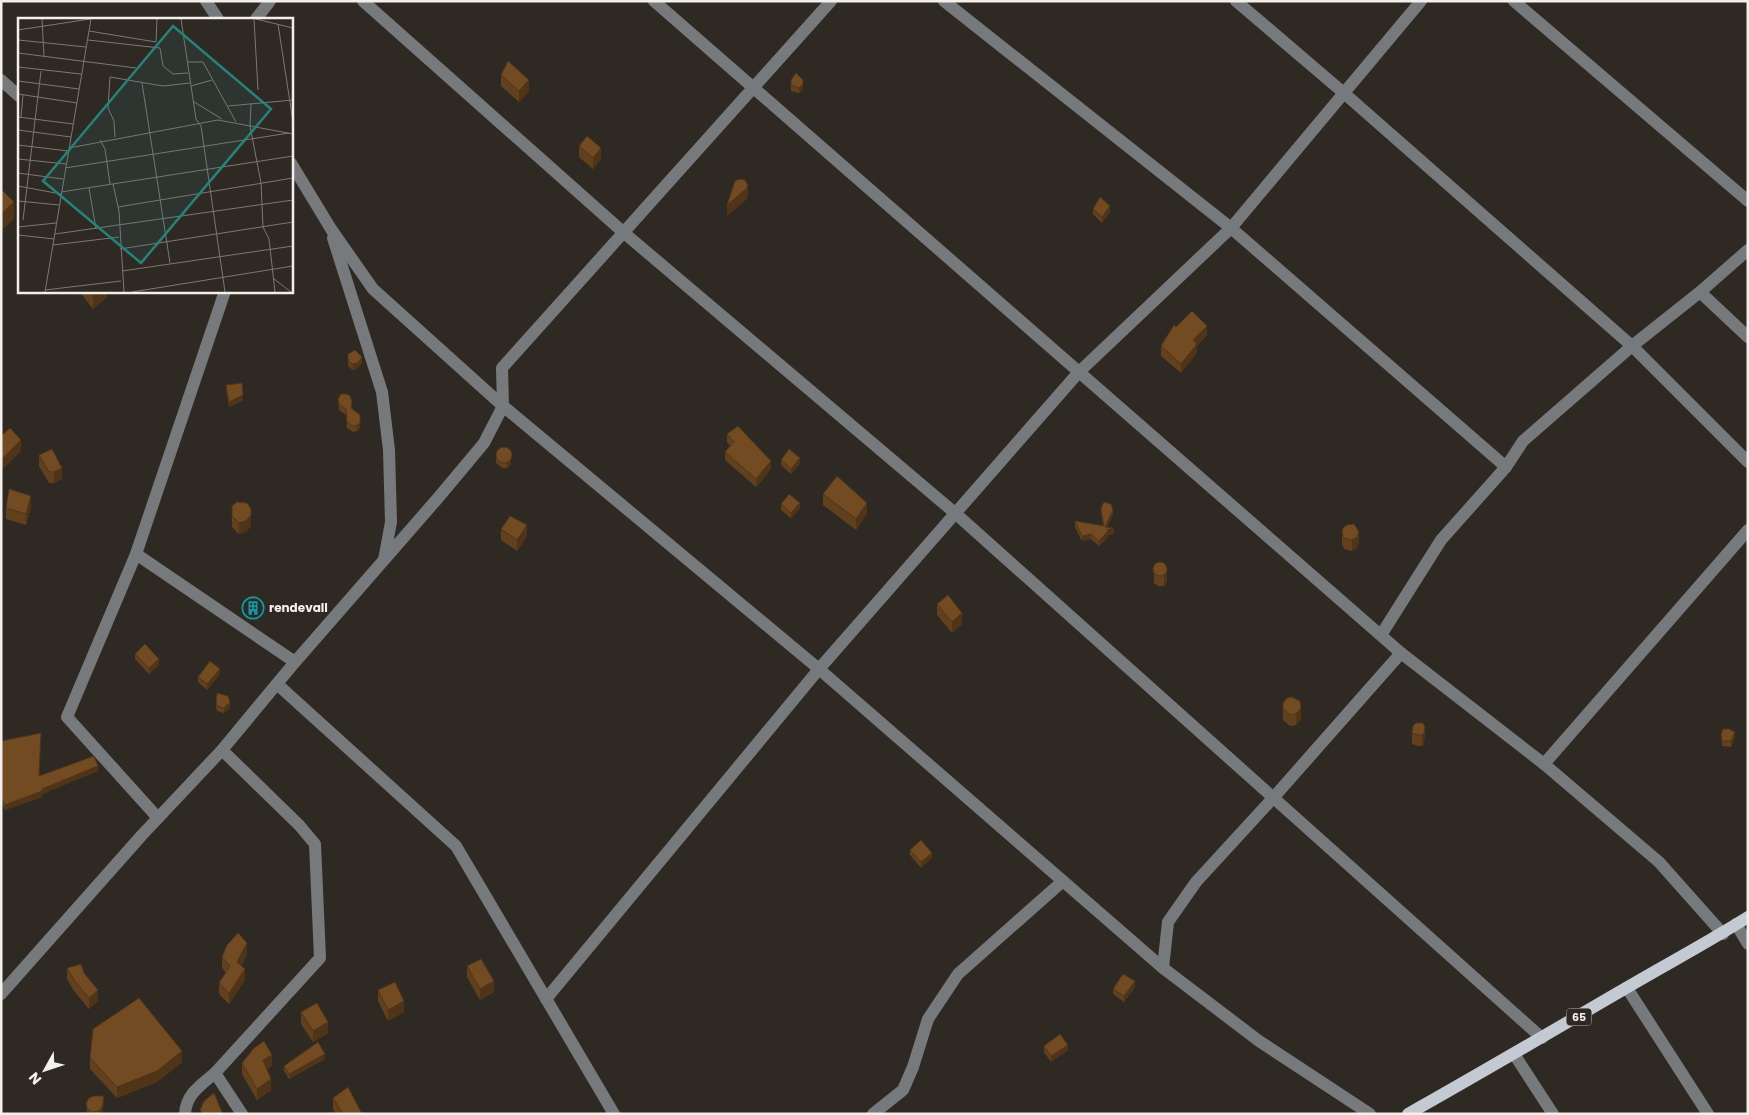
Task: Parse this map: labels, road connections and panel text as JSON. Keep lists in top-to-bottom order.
{
  "streets": {
    "main road": ["65"]
  },
  "places": {
    "building": ["rendevall"]
  },
  "north": "bottom left"
}
